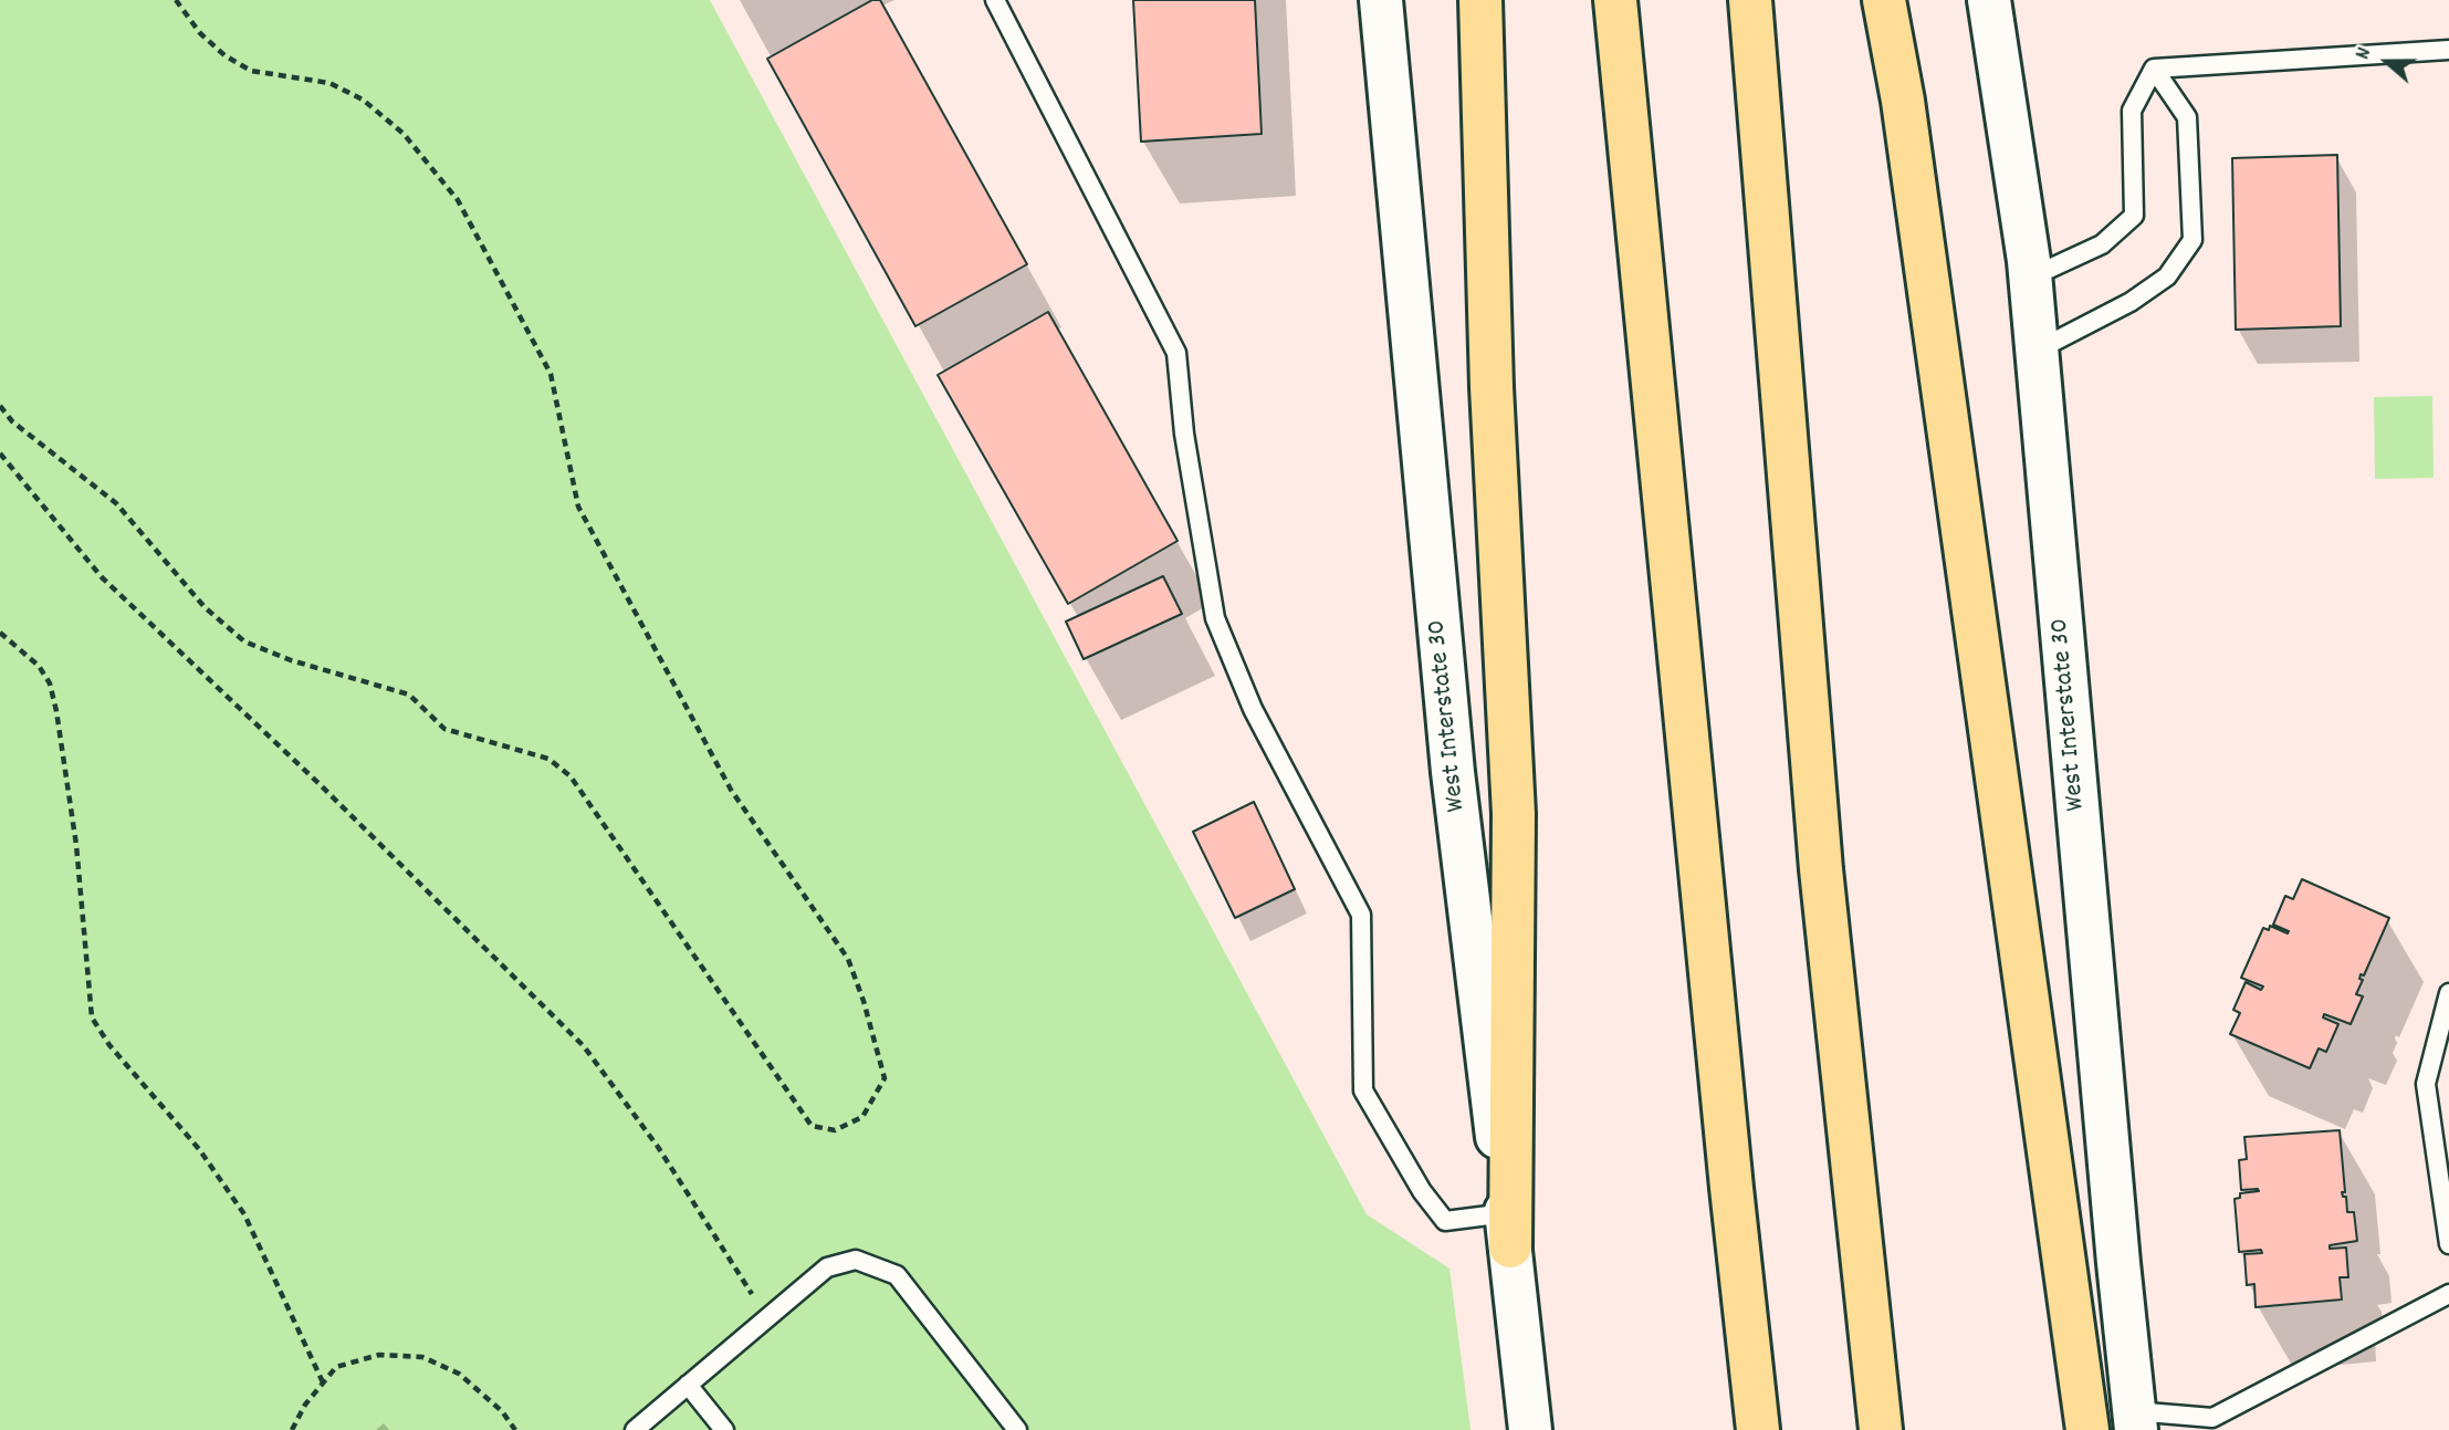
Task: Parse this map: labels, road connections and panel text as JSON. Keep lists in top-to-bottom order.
{
  "streets": {
    "main road": ["West Interstate 30"]
  },
  "north": "left"
}
